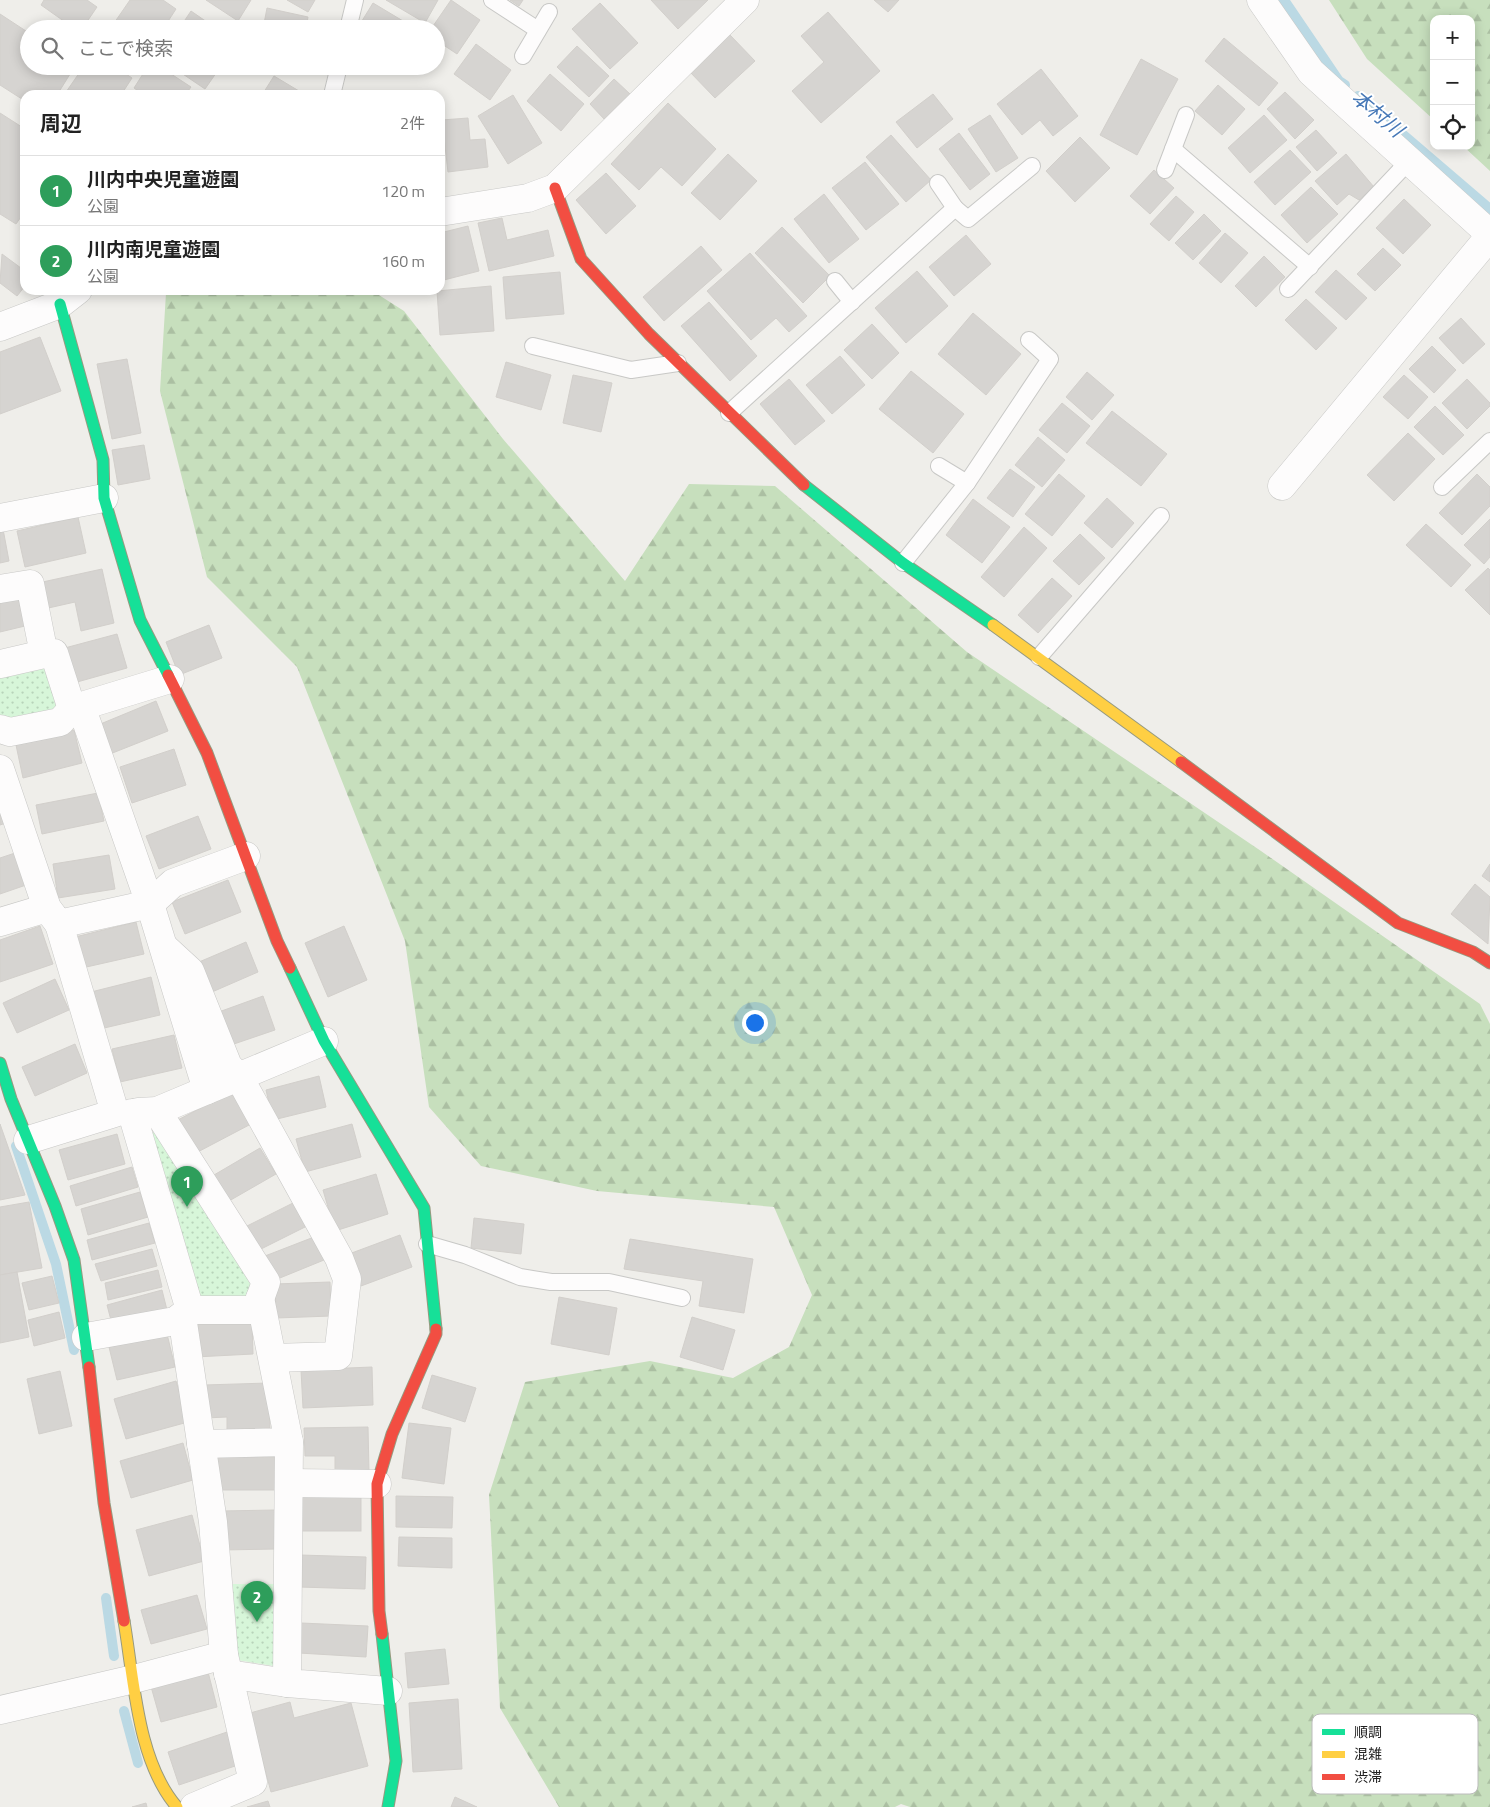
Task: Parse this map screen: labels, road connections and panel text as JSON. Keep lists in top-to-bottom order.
{
  "water": ["本村川"],
  "legend": ["順調", "混雑", "渋滞"],
  "page": {
    "map_buttons": ["+", "−"],
    "search": "ここで検索",
    "heading": ["周辺", "2件"],
    "list": [
      {
        "mark": "1",
        "name": "川内中央児童遊園",
        "note": "公園",
        "value": "120 m"
      },
      {
        "mark": "2",
        "name": "川内南児童遊園",
        "note": "公園",
        "value": "160 m"
      }
    ],
    "pins": ["1", "2"]
  }
}
